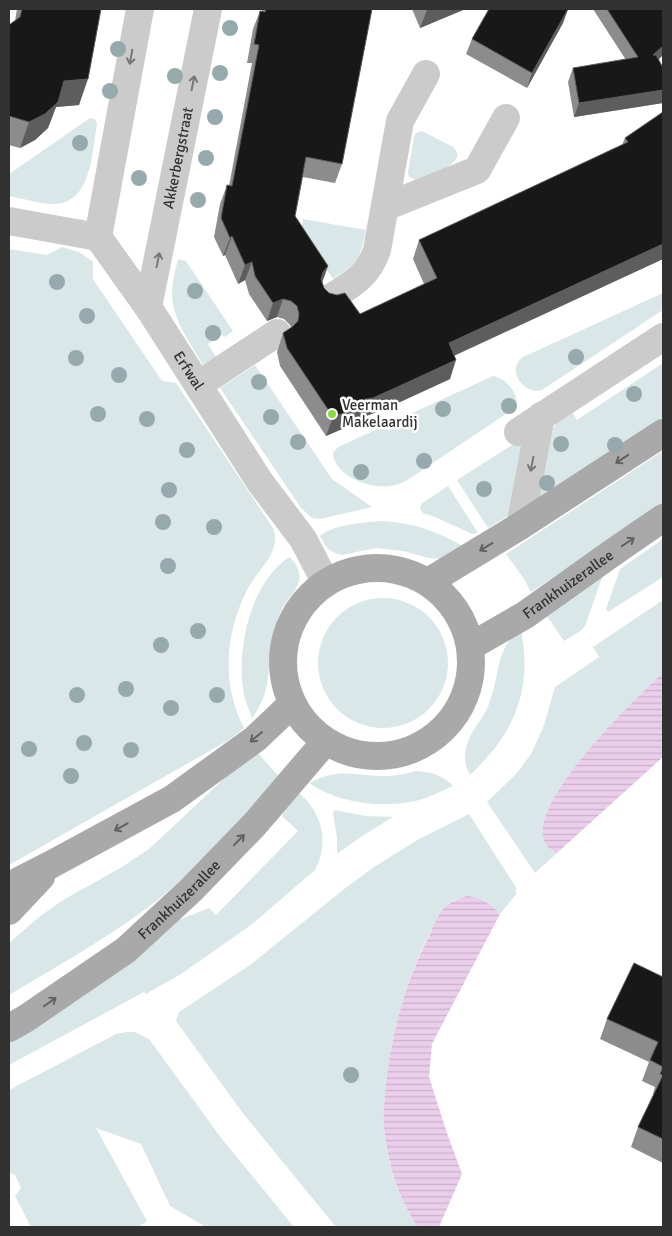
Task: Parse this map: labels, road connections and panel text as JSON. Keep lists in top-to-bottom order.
{
  "streets": {
    "main road": ["Frankhuizerallee"],
    "street": ["Akkerbergstraat", "Erfwal"]
  },
  "crossings": [
    ["Akkerbergstraat", "Erfwal"]
  ],
  "places": ["Veerman Makelaardij"]
}
